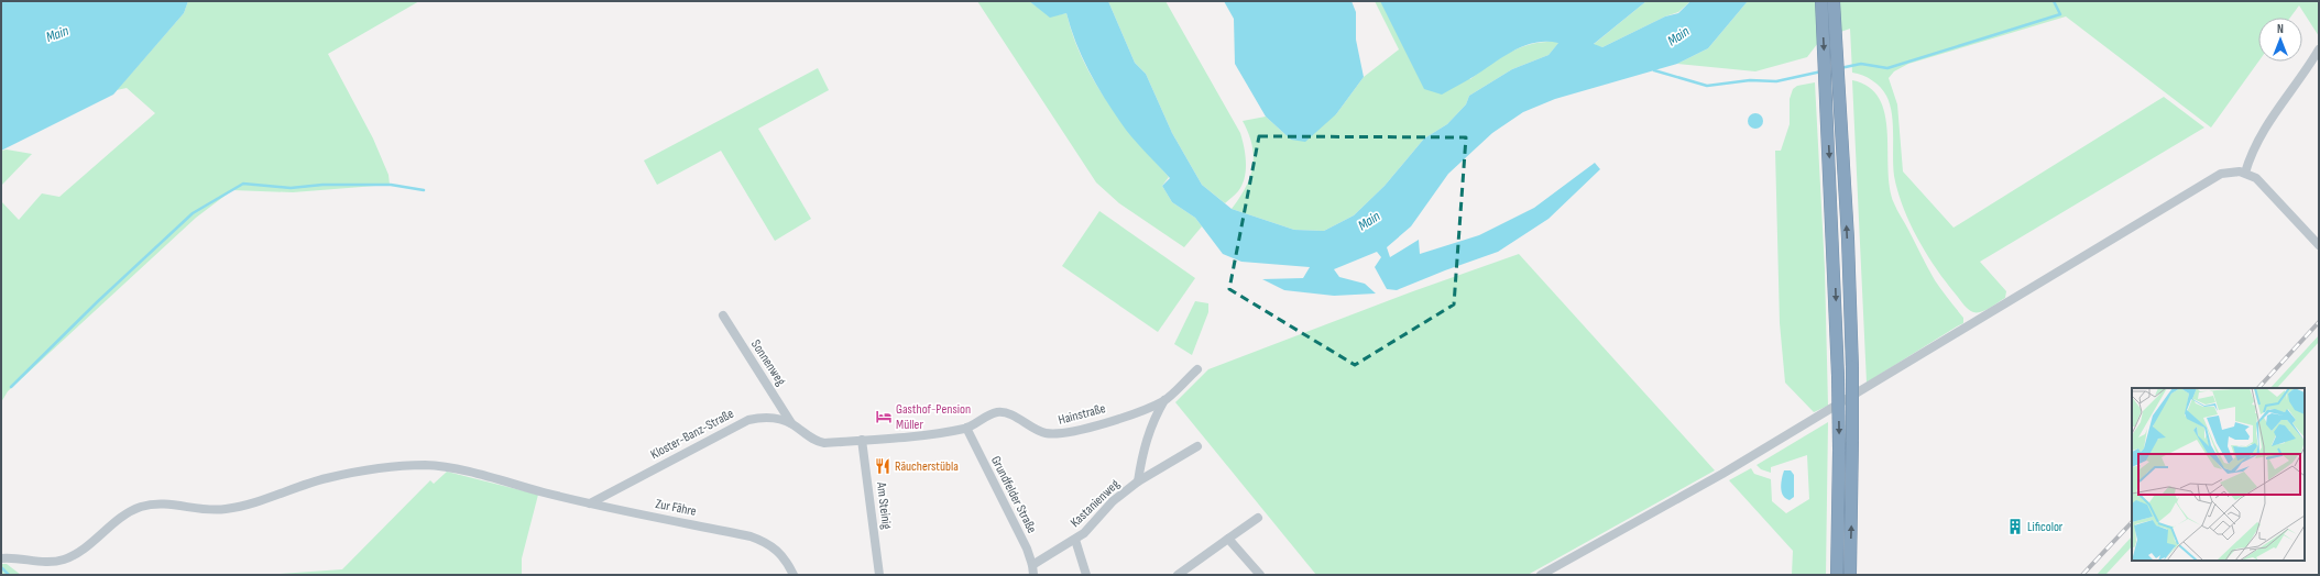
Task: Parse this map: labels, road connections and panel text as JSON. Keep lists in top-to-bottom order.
{
  "streets": {
    "street": [
      "Sonnenweg",
      "Hainstraße",
      "Kloster-Banz-Straße",
      "Grundfelder Straße",
      "Kastanienweg",
      "Am Steinig",
      "Zur Fähre"
    ]
  },
  "crossings": [
    ["Sonnenweg", "Kloster-Banz-Straße"],
    ["Hainstraße", "Kloster-Banz-Straße"],
    ["Hainstraße", "Grundfelder Straße"],
    ["Kloster-Banz-Straße", "Grundfelder Straße"],
    ["Kloster-Banz-Straße", "Am Steinig"],
    ["Kloster-Banz-Straße", "Zur Fähre"],
    ["Grundfelder Straße", "Kastanienweg"]
  ],
  "water": ["Main"],
  "places": {
    "hotel": ["Gasthof-Pension Müller"],
    "restaurant": ["Räucherstübla"],
    "building": ["Lificolor"]
  },
  "north": "top"
}
